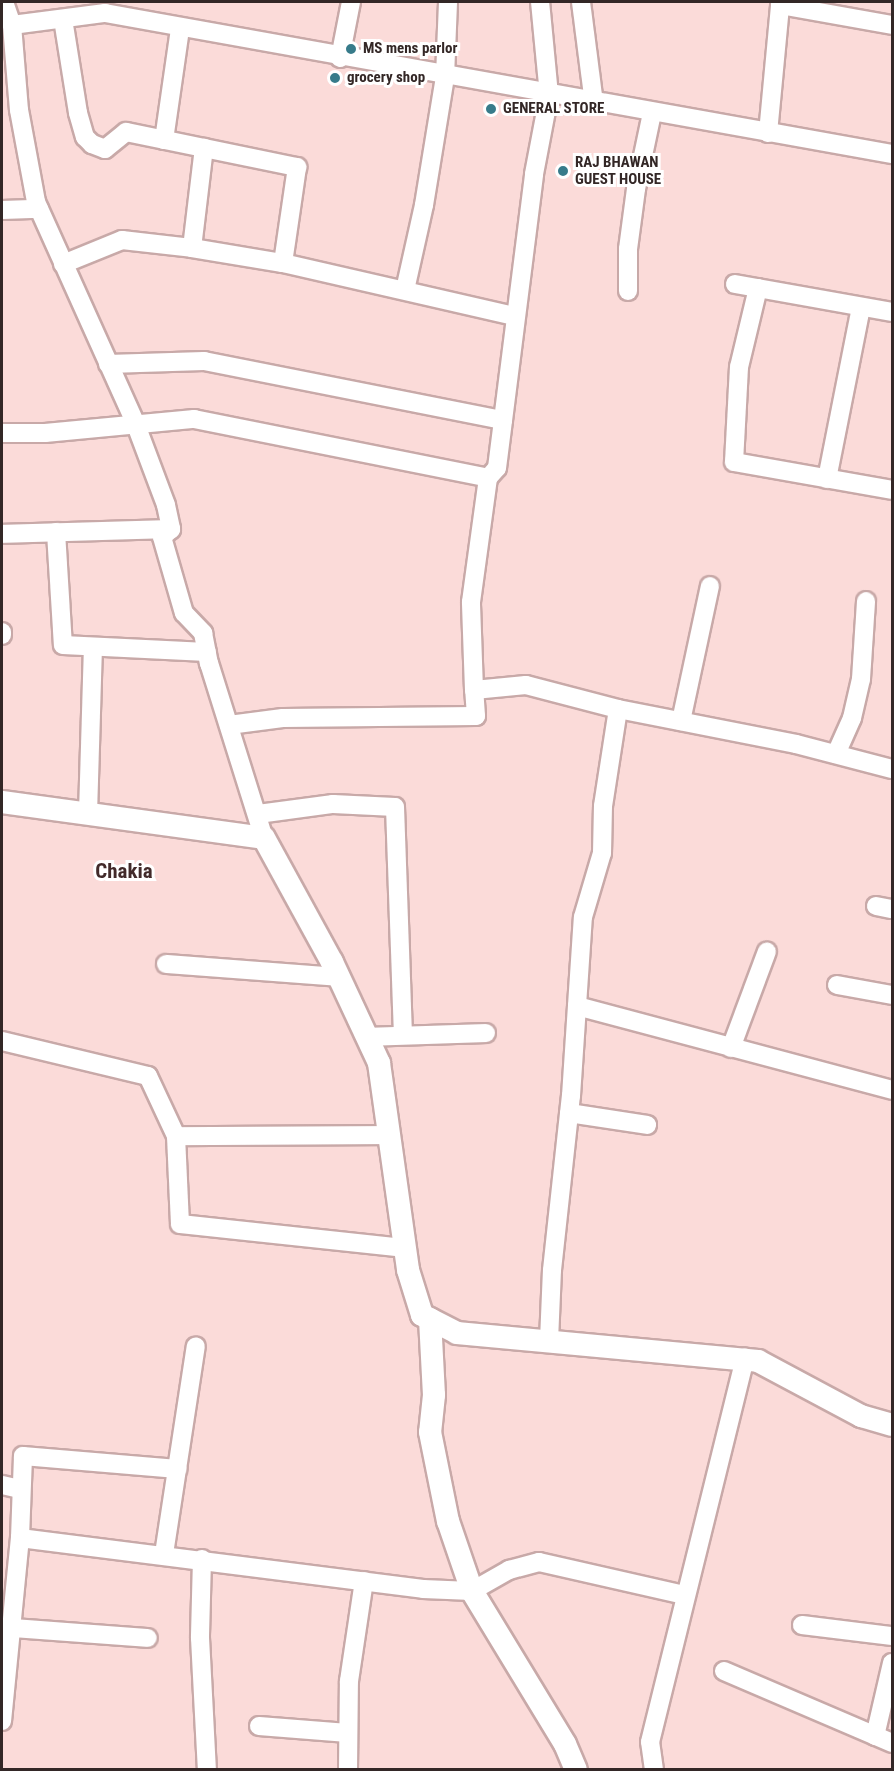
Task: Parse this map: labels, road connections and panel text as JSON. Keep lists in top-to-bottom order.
{
  "districts": ["Chakia"],
  "places": [
    "MS mens parlor",
    "grocery shop",
    "GENERAL STORE",
    "RAJ BHAWAN GUEST HOUSE"
  ]
}
